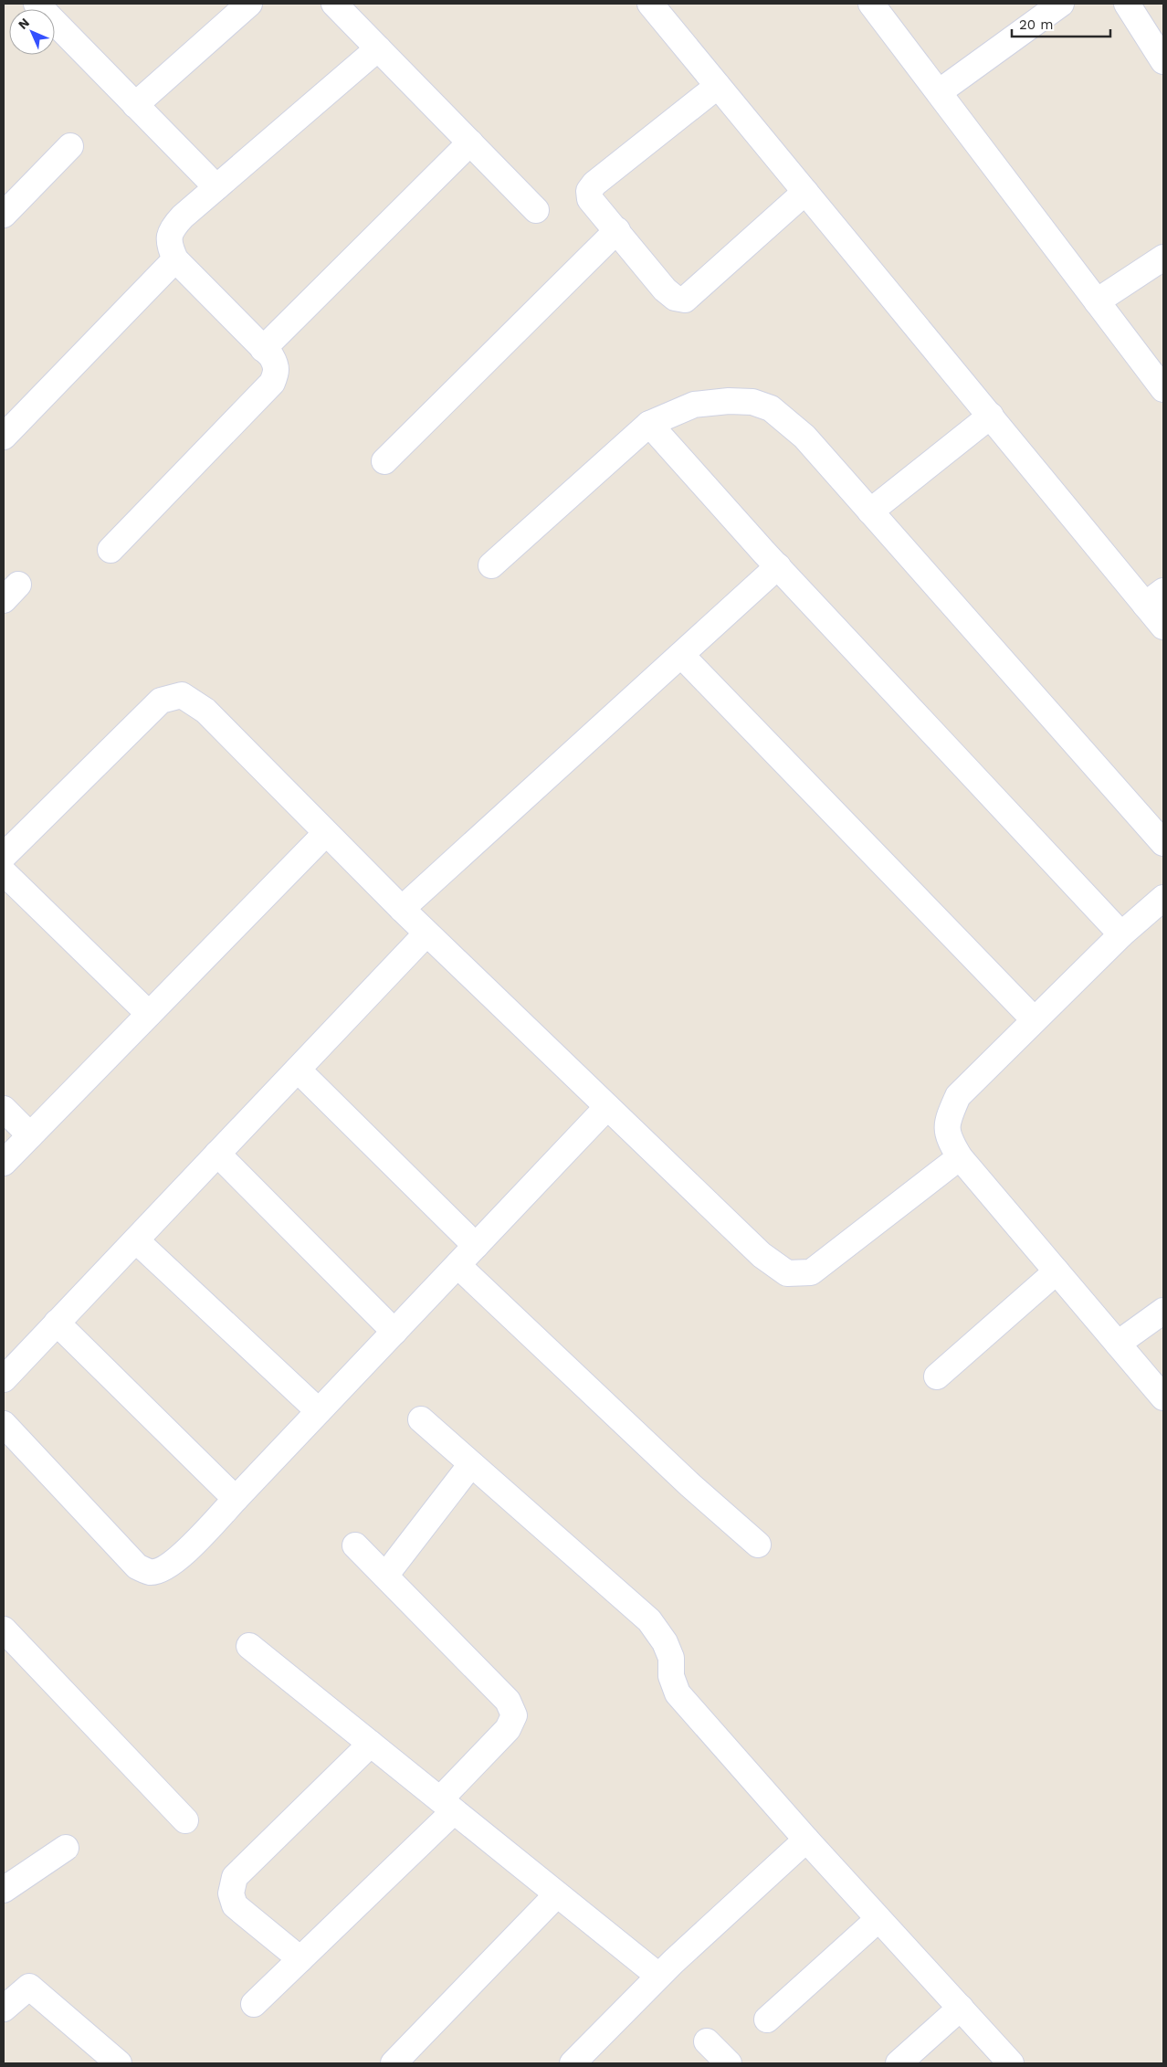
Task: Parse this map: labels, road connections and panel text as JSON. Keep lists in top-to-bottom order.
{
  "scale_bar": "20 m",
  "north": "top left"
}
